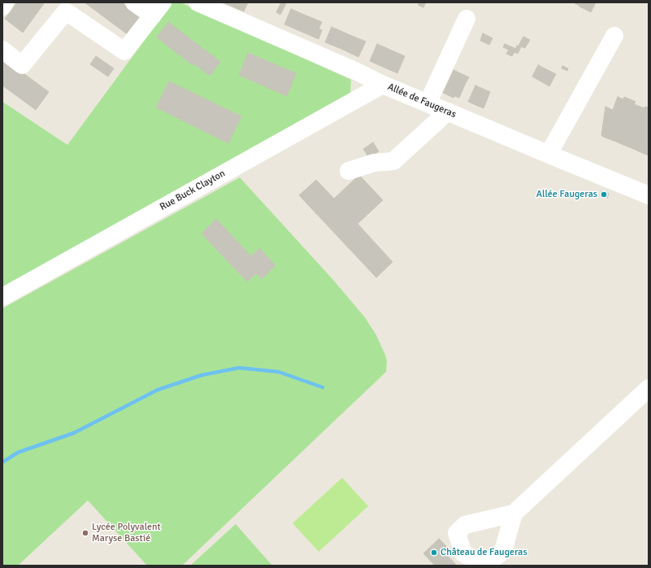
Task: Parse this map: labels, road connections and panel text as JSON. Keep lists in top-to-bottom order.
{
  "streets": {
    "street": ["Allée de Faugeras", "Rue Buck Clayton"]
  },
  "crossings": [
    ["Allée de Faugeras", "Rue Buck Clayton"]
  ],
  "places": ["Allée Faugeras", "Lycée Polyvalent Maryse Bastié", "Château de Faugeras"]
}
